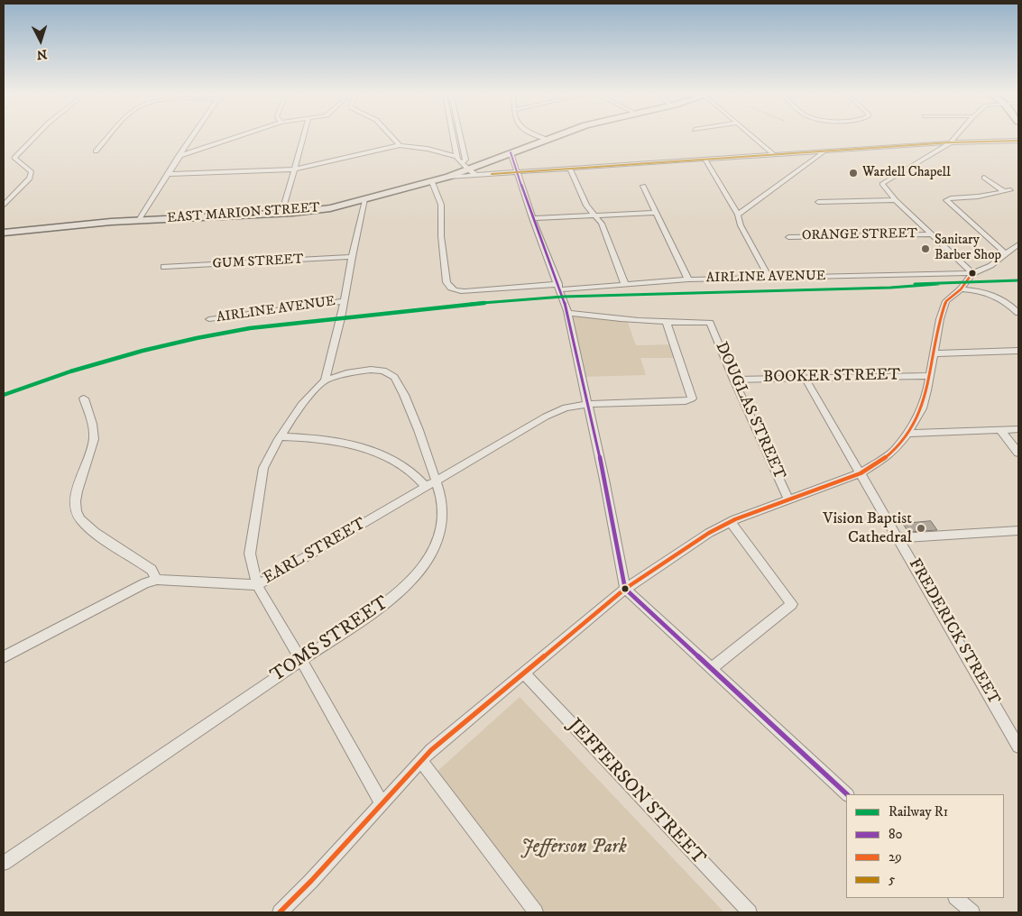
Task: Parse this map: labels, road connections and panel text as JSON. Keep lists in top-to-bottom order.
{
  "streets": {
    "main road": ["EAST MARION STREET"],
    "street": [
      "ORANGE STREET",
      "GUM STREET",
      "AIRLINE AVENUE",
      "BOOKER STREET",
      "DOUGLAS STREET",
      "EARL STREET",
      "FREDERICK STREET",
      "TOMS STREET",
      "JEFFERSON STREET"
    ]
  },
  "crossings": [
    ["EAST MARION STREET", "AIRLINE AVENUE"],
    ["BOOKER STREET", "DOUGLAS STREET"],
    ["BOOKER STREET", "FREDERICK STREET"],
    ["DOUGLAS STREET", "EARL STREET"],
    ["EARL STREET", "TOMS STREET"]
  ],
  "parks": ["Jefferson Park"],
  "places": ["Wardell Chapell", "Sanitary Barber Shop", "Vision Baptist Cathedral"],
  "lines": [
    "transit line 5",
    "transit line 80",
    "transit line 29",
    "rail line R1"
  ],
  "legend": [
    "Railway R1",
    "80",
    "29",
    "5"
  ],
  "north": "bottom"
}
